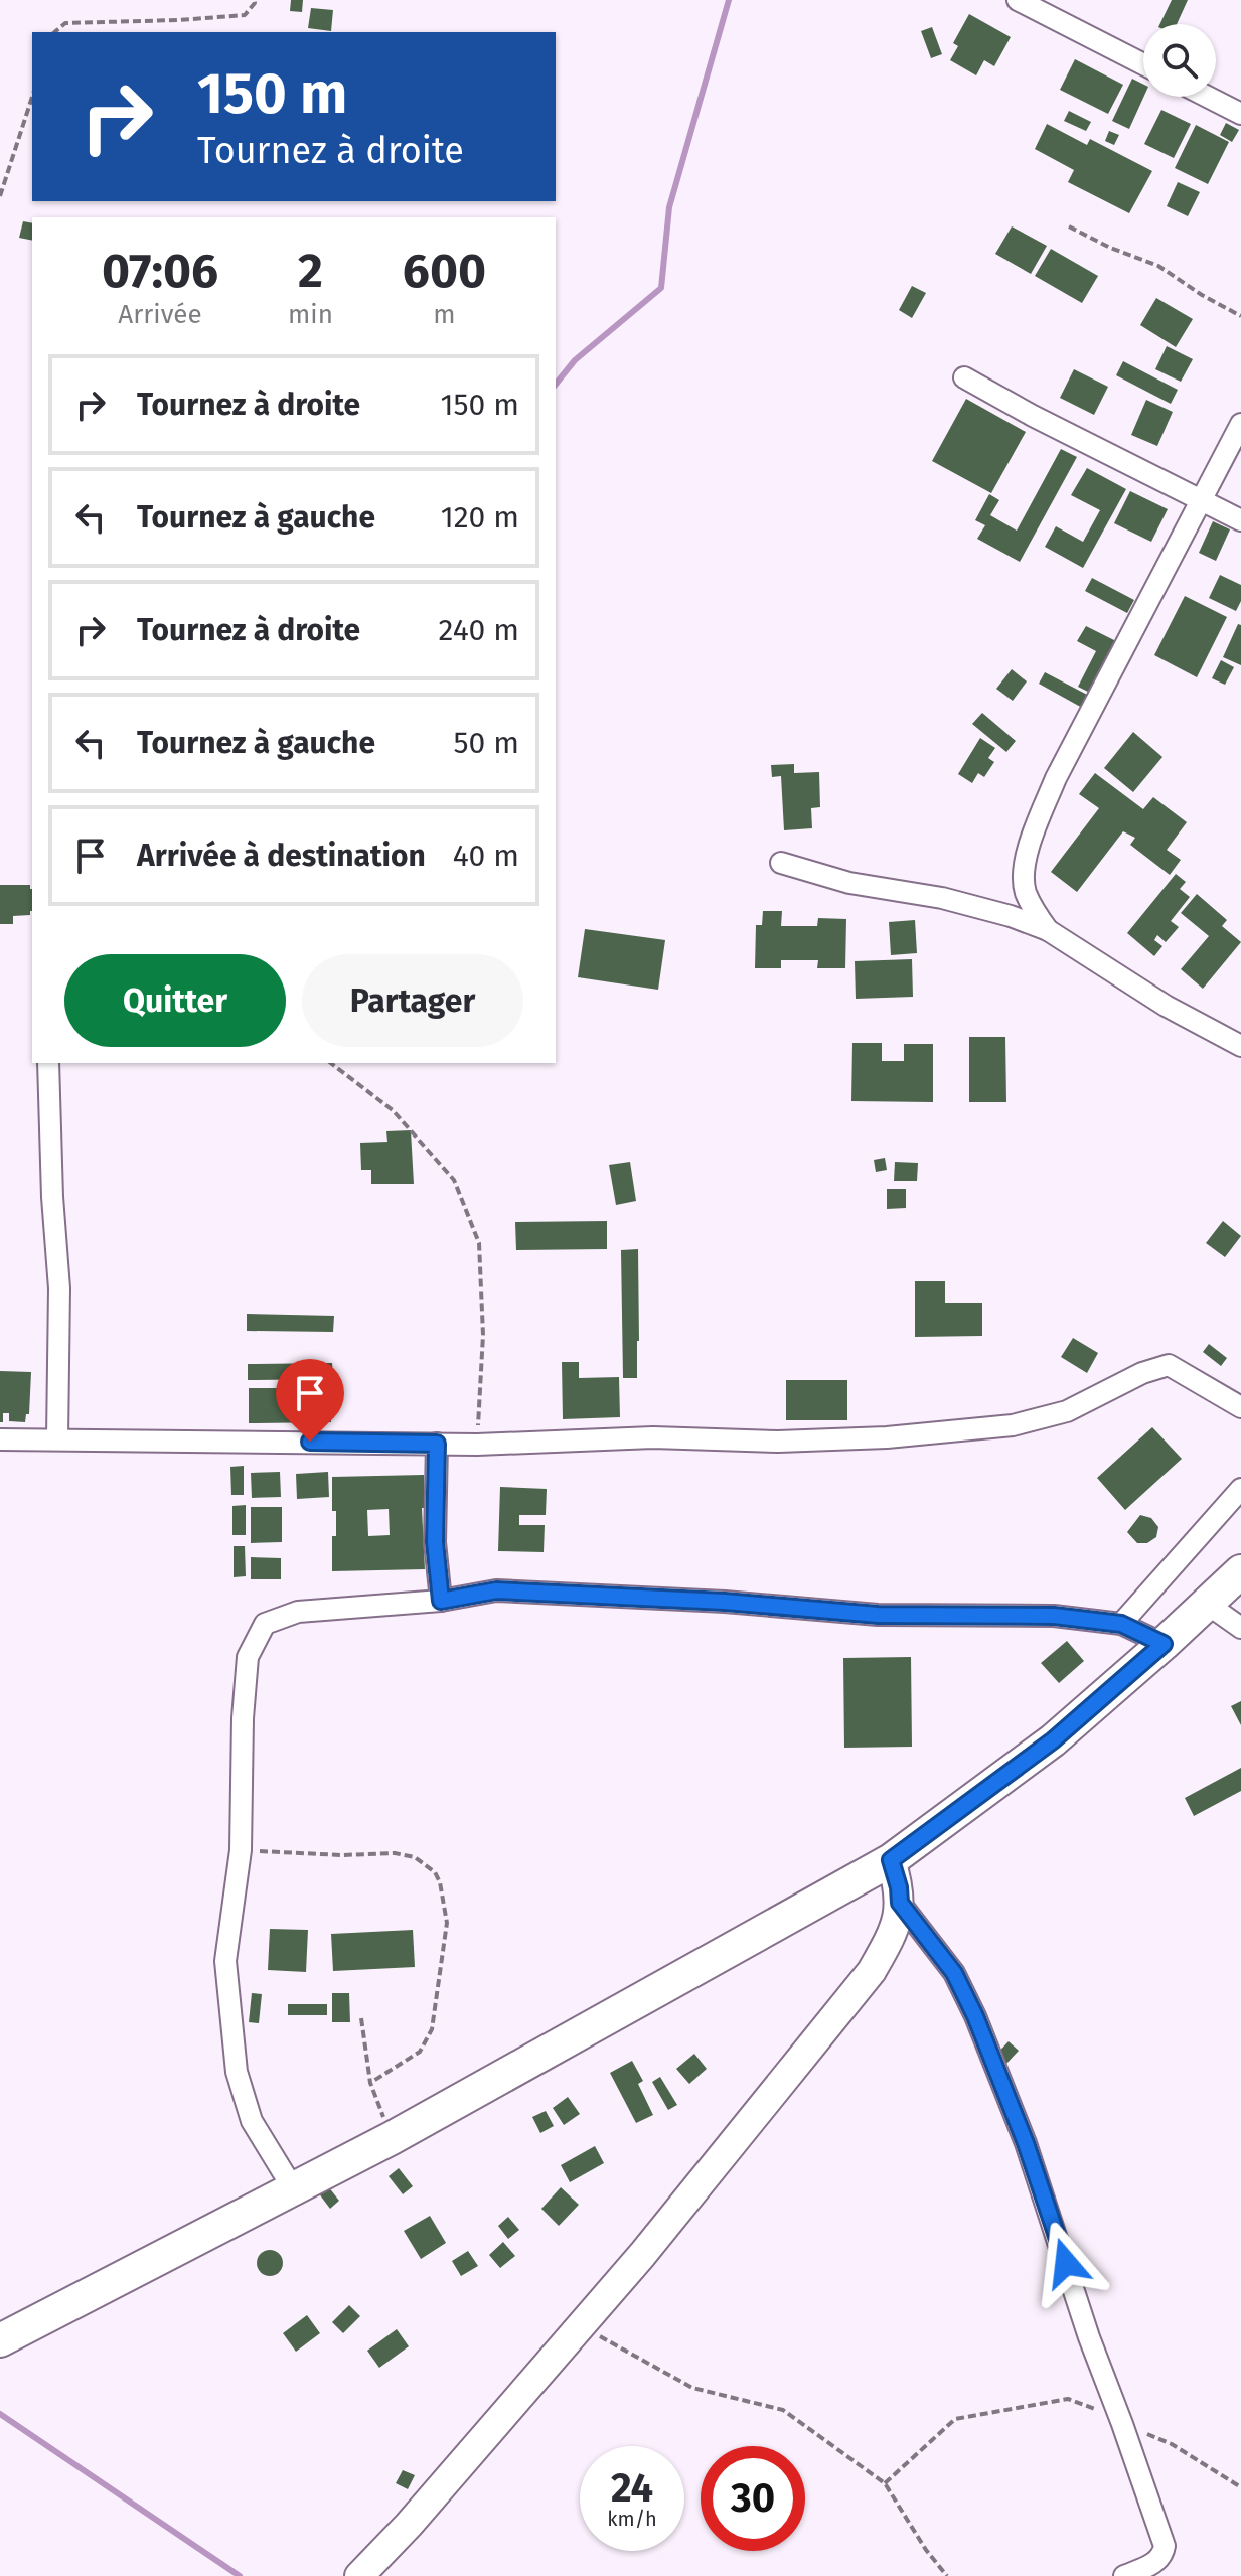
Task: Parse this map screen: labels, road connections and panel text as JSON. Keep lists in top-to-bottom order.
{
  "page": {
    "turn": ["150 m", "Tournez à droite"],
    "eta": [
      "07:06",
      "Arrivée",
      "2",
      "min",
      "600",
      "m"
    ],
    "list": [
      {
        "name": "Tournez à droite",
        "value": "150 m"
      },
      {
        "name": "Tournez à gauche",
        "value": "120 m"
      },
      {
        "name": "Tournez à droite",
        "value": "240 m"
      },
      {
        "name": "Tournez à gauche",
        "value": "50 m"
      },
      {
        "name": "Arrivée à destination",
        "value": "40 m"
      }
    ],
    "buttons": ["Quitter", "Partager"],
    "speed": "24 km/h",
    "limit": "30"
  }
}
